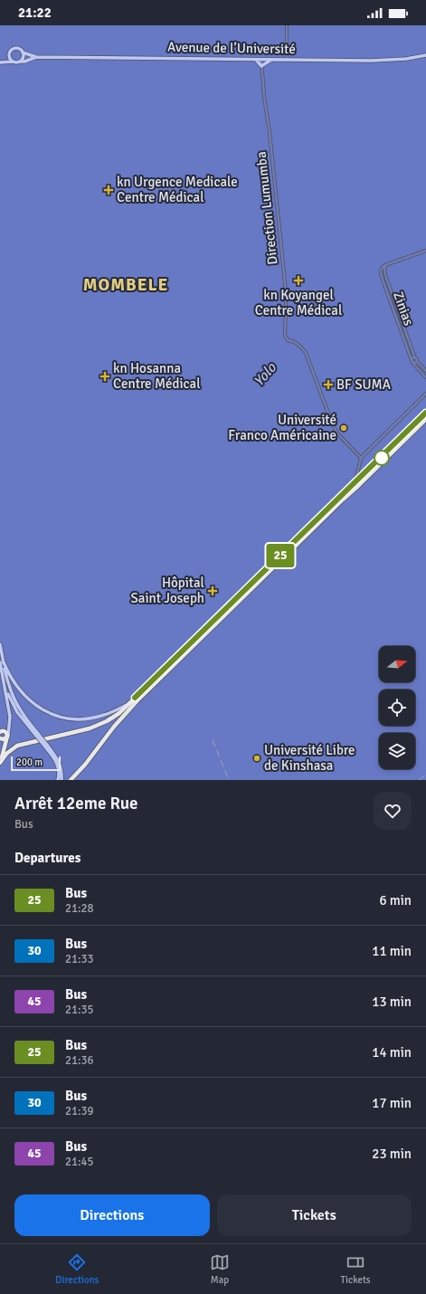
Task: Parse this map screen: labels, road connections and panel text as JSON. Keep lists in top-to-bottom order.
{
  "streets": {
    "main road": ["Avenue de l’Université"],
    "street": ["Direction Lumumba", "Zinias"]
  },
  "crossings": [
    ["Avenue de l’Université", "Direction Lumumba"]
  ],
  "districts": ["MOMBELE"],
  "water": ["Yolo"],
  "places": {
    "health": [
      "kn Urgence Medicale Centre Médical",
      "kn Koyangel Centre Médical",
      "kn Hosanna Centre Médical",
      "BF SUMA",
      "Hôpital Saint Joseph"
    ],
    "other": ["Université Franco Américaine", "Université Libre de Kinshasa"]
  },
  "lines": ["bus line 25"],
  "scale_bar": "200 m",
  "north": "right",
  "page": {
    "status": "21:22",
    "on_map": "25",
    "scale": "200 m",
    "heading": [
      ["Arrêt 12eme Rue", "Bus"],
      "Departures"
    ],
    "list": [
      {
        "mark": "25",
        "name": "Bus",
        "note": "21:28",
        "value": "6 min"
      },
      {
        "mark": "30",
        "name": "Bus",
        "note": "21:33",
        "value": "11 min"
      },
      {
        "mark": "45",
        "name": "Bus",
        "note": "21:35",
        "value": "13 min"
      },
      {
        "mark": "25",
        "name": "Bus",
        "note": "21:36",
        "value": "14 min"
      },
      {
        "mark": "30",
        "name": "Bus",
        "note": "21:39",
        "value": "17 min"
      },
      {
        "mark": "45",
        "name": "Bus",
        "note": "21:45",
        "value": "23 min"
      }
    ],
    "buttons": ["Directions", "Tickets"],
    "tabs": ["Directions", "Map", "Tickets"]
  }
}
